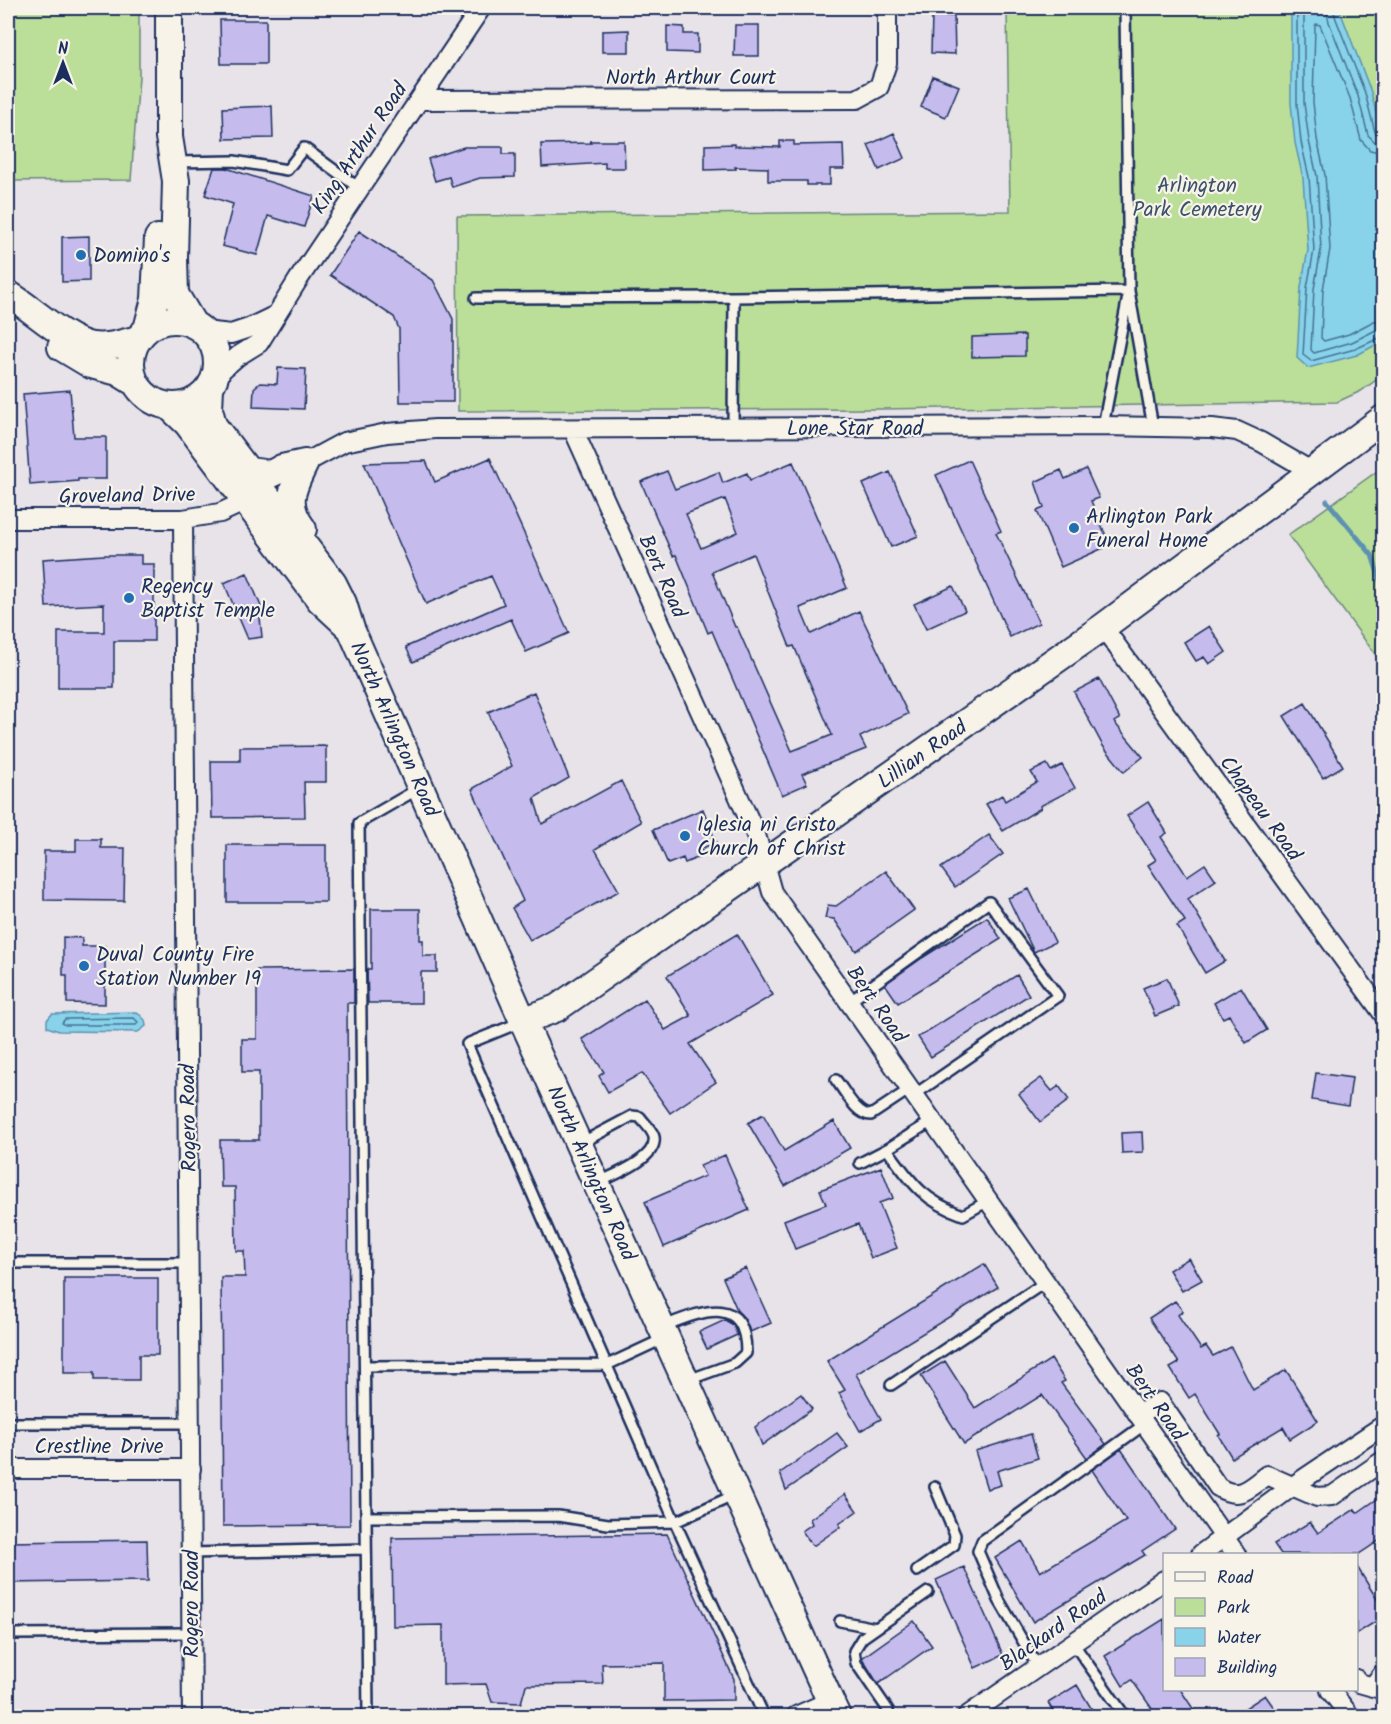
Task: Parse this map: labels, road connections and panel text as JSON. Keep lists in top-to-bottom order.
{
  "streets": {
    "main road": ["North Arlington Road", "Lillian Road"],
    "street": [
      "North Arthur Court",
      "King Arthur Road",
      "Lone Star Road",
      "Groveland Drive",
      "Bert Road",
      "Chapeau Road",
      "Rogero Road",
      "Crestline Drive",
      "Blackard Road"
    ]
  },
  "crossings": [
    ["North Arthur Court", "King Arthur Road"],
    ["King Arthur Road", "North Arlington Road"],
    ["Lone Star Road", "Bert Road"],
    ["Lone Star Road", "Lillian Road"],
    ["Groveland Drive", "North Arlington Road"],
    ["Groveland Drive", "Rogero Road"],
    ["Bert Road", "Lillian Road"],
    ["North Arlington Road", "Lillian Road"],
    ["Lillian Road", "Chapeau Road"],
    ["Rogero Road", "Crestline Drive"]
  ],
  "parks": ["Arlington Park Cemetery"],
  "places": [
    "Domino's",
    "Arlington Park Funeral Home",
    "Regency Baptist Temple",
    "Iglesia ni Cristo Church of Christ",
    "Duval County Fire Station Number 19"
  ],
  "legend": [
    "Road",
    "Park",
    "Water",
    "Building"
  ],
  "north": "top"
}
